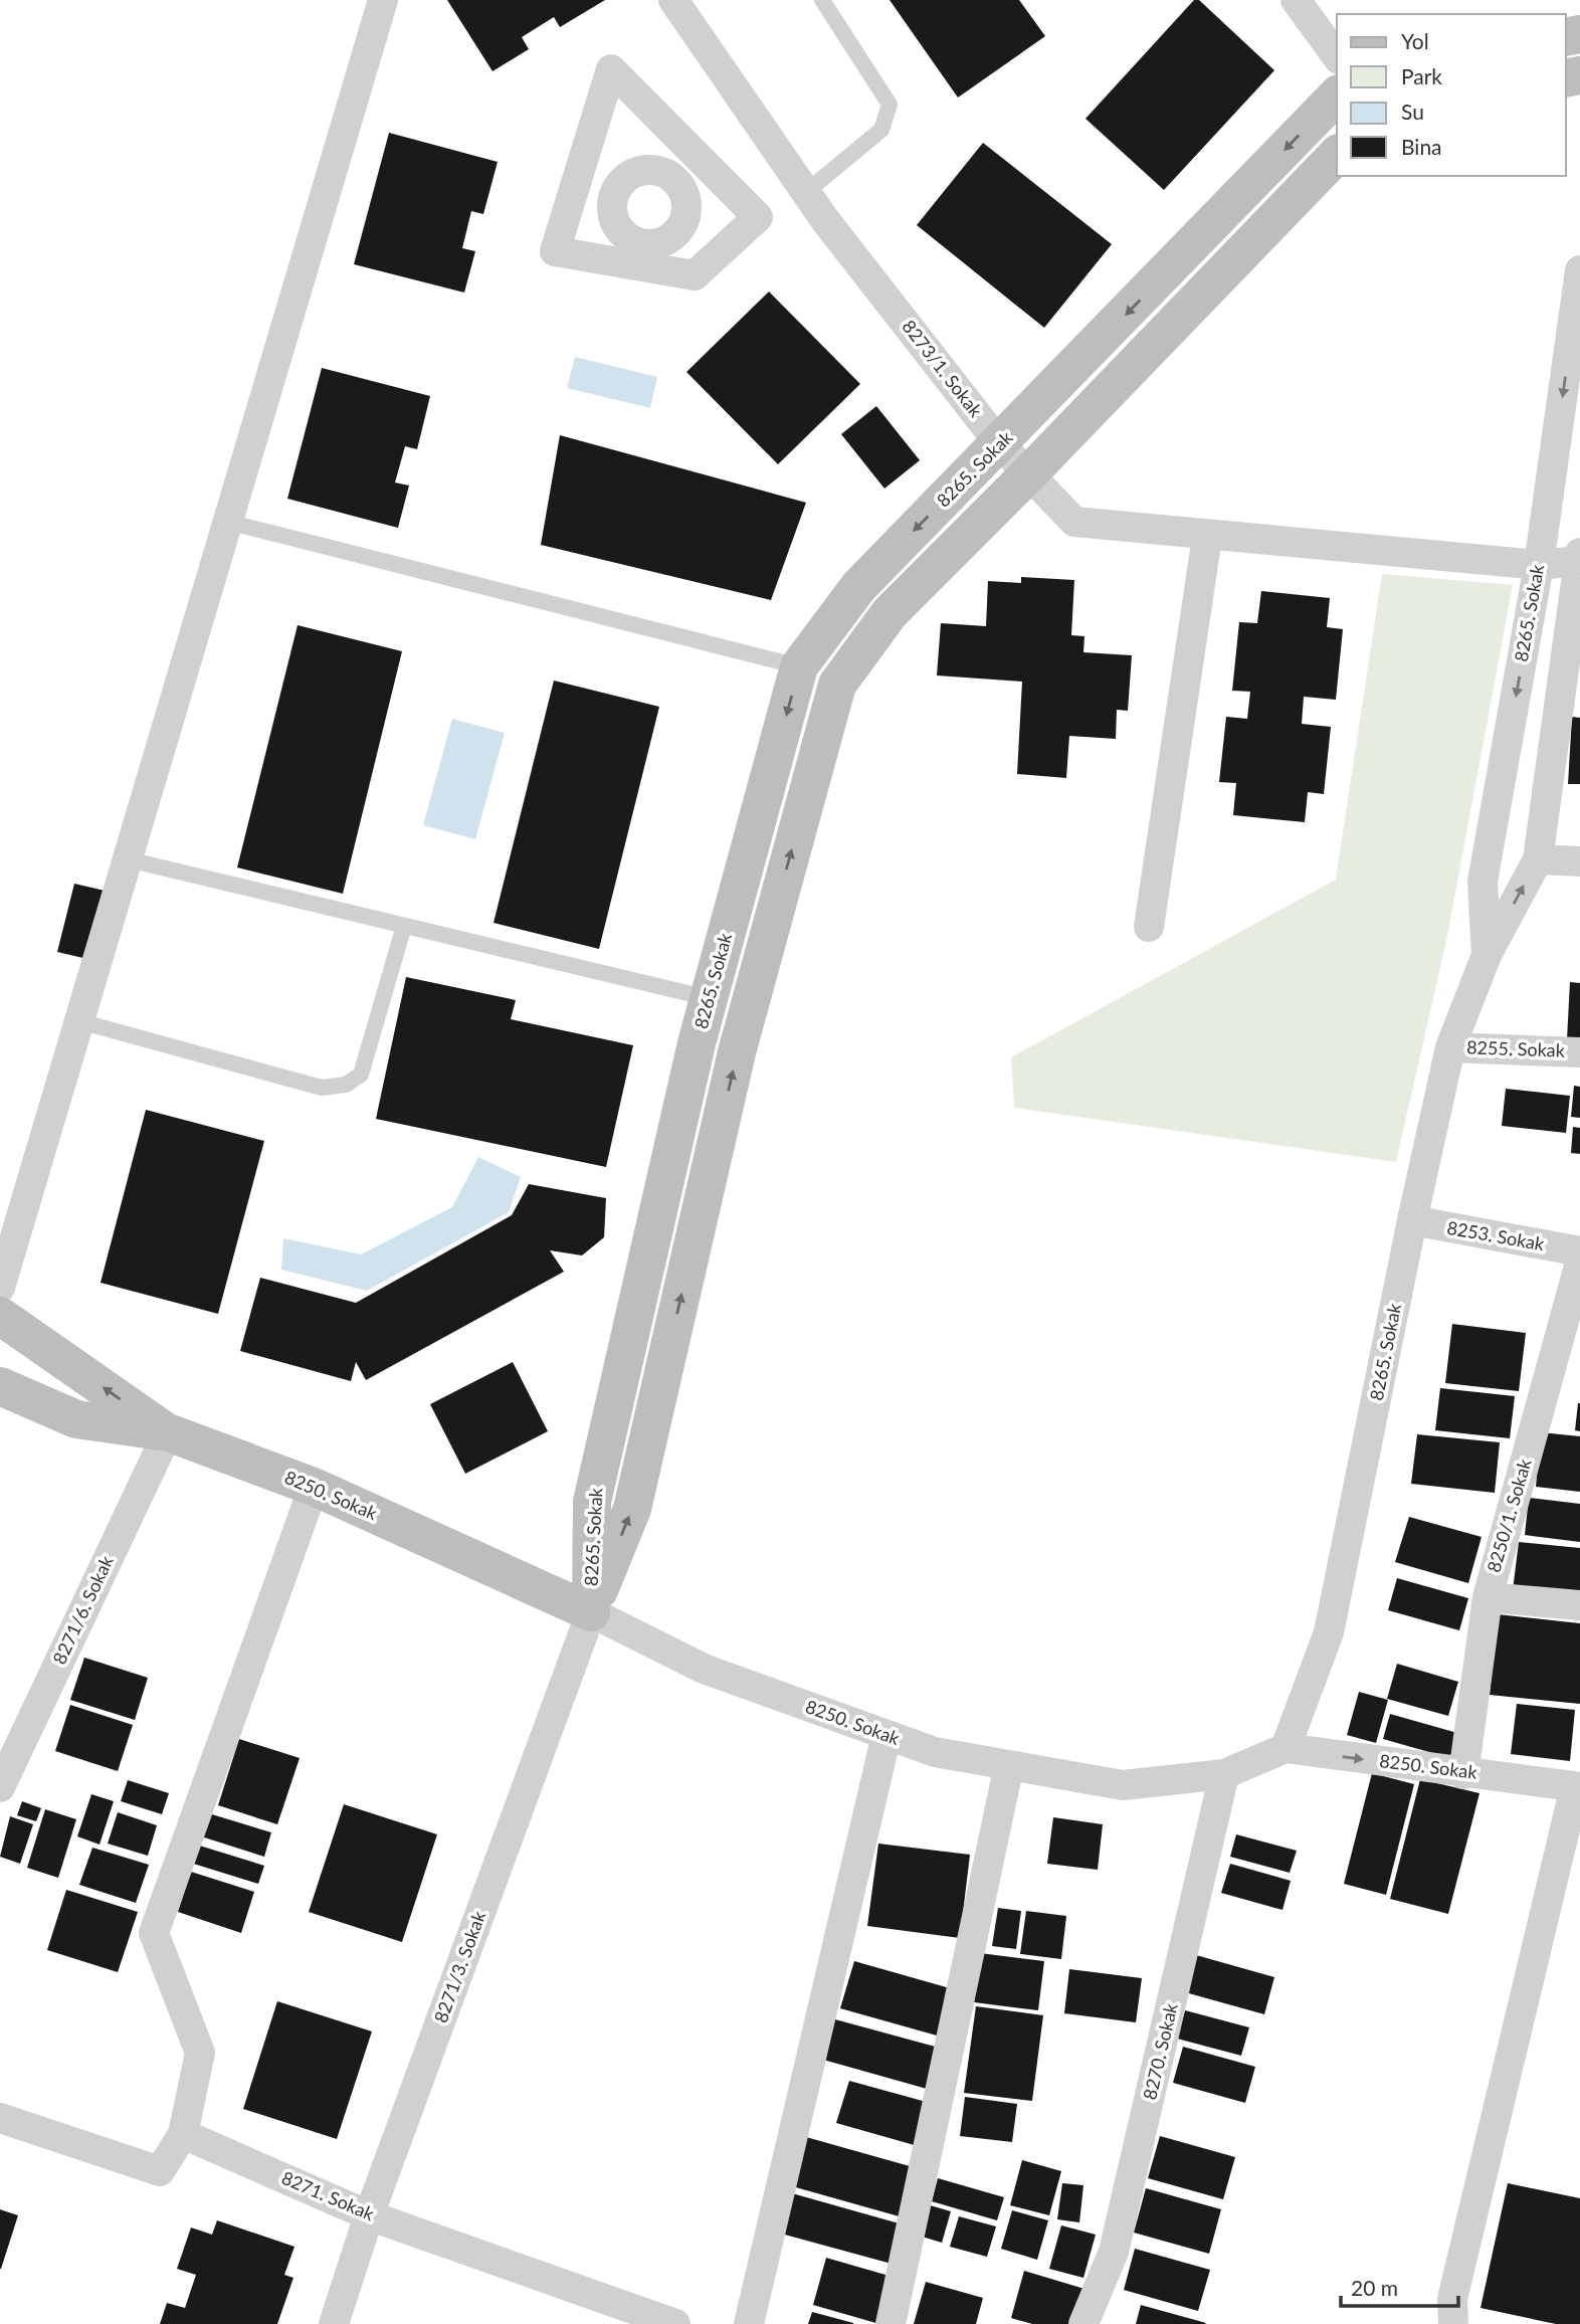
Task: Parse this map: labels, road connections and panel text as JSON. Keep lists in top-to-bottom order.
{
  "streets": {
    "street": [
      "8273/1. Sokak",
      "8265. Sokak",
      "8255. Sokak",
      "8253. Sokak",
      "8250. Sokak",
      "8250/1. Sokak",
      "8271/6. Sokak",
      "8271/3. Sokak",
      "8270. Sokak",
      "8271. Sokak"
    ]
  },
  "crossings": [
    ["8273/1. Sokak", "8265. Sokak"],
    ["8265. Sokak", "8255. Sokak"],
    ["8265. Sokak", "8253. Sokak"],
    ["8265. Sokak", "8250. Sokak"],
    ["8265. Sokak", "8271/3. Sokak"],
    ["8250. Sokak", "8250/1. Sokak"],
    ["8250. Sokak", "8271/6. Sokak"],
    ["8250. Sokak", "8271/3. Sokak"],
    ["8250. Sokak", "8270. Sokak"],
    ["8271/3. Sokak", "8271. Sokak"]
  ],
  "legend": [
    "Yol",
    "Park",
    "Su",
    "Bina"
  ],
  "scale_bar": "20 m"
}
